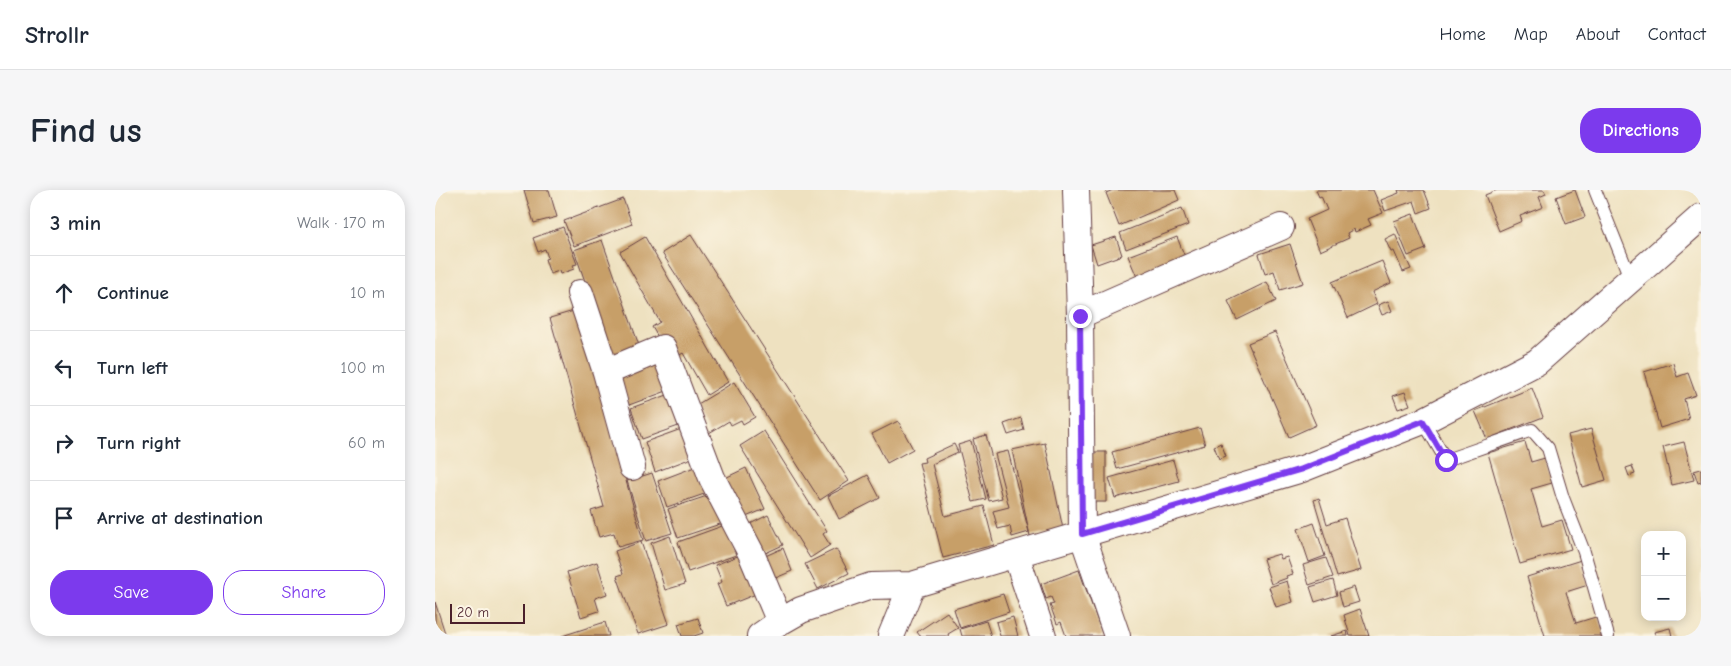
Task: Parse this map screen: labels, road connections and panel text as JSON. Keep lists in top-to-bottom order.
{
  "scale_bar": "20 m",
  "page": {
    "header": "Strollr",
    "nav": [
      "Home",
      "Map",
      "About",
      "Contact"
    ],
    "buttons": [
      "Directions",
      ["Save", "Share"]
    ],
    "title": "Find us",
    "heading": ["3 min", "Walk · 170 m"],
    "list": [
      ["Continue", "10 m"],
      ["Turn left", "100 m"],
      ["Turn right", "60 m"],
      "Arrive at destination"
    ],
    "map_buttons": ["+", "−"],
    "scale": "20 m"
  }
}
